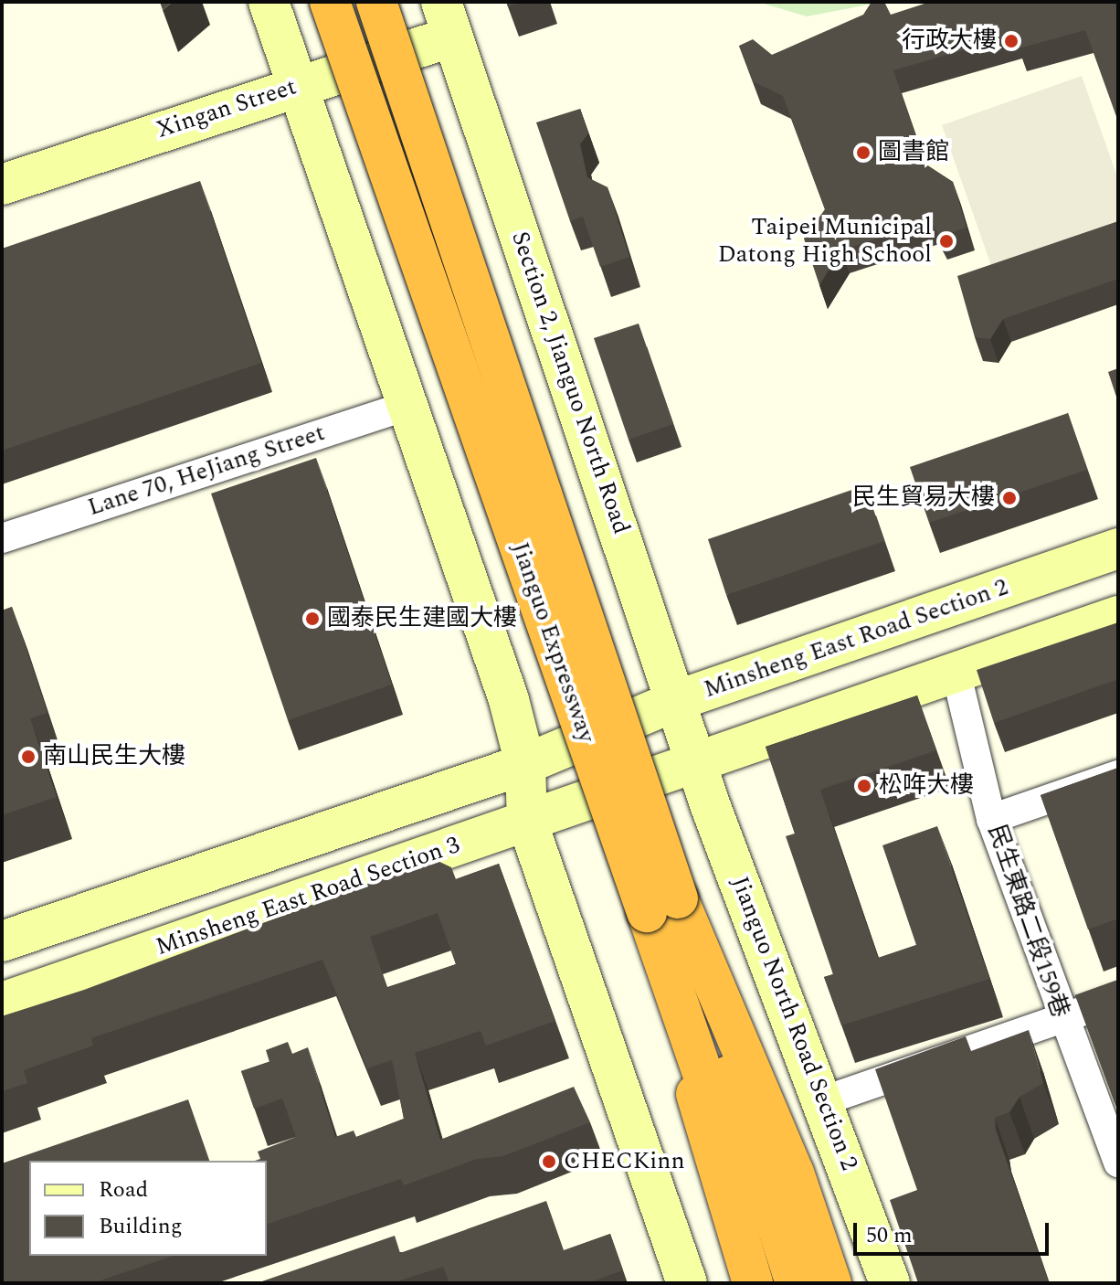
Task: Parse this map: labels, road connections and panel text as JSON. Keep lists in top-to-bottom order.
{
  "streets": {
    "highway": ["Jianguo Expressway"],
    "street": [
      "Xingan Street",
      "Section 2, Jianguo North Road",
      "Lane 70, HeJiang Street",
      "Minsheng East Road Section 2",
      "Minsheng East Road Section 3",
      "民生東路二段159巷",
      "Jianguo North Road Section 2"
    ]
  },
  "crossings": [
    ["Xingan Street", "Section 2, Jianguo North Road"],
    ["Section 2, Jianguo North Road", "Minsheng East Road Section 2"],
    ["Section 2, Jianguo North Road", "Minsheng East Road Section 3"],
    ["Section 2, Jianguo North Road", "Jianguo North Road Section 2"],
    ["Minsheng East Road Section 3", "Jianguo North Road Section 2"]
  ],
  "places": [
    "行政大樓",
    "圖書館",
    "Taipei Municipal Datong High School",
    "民生貿易大樓",
    "國泰民生建國大樓",
    "南山民生大樓",
    "松哖大樓",
    "CHECKinn"
  ],
  "legend": ["Road", "Building"],
  "scale_bar": "50 m"
}
